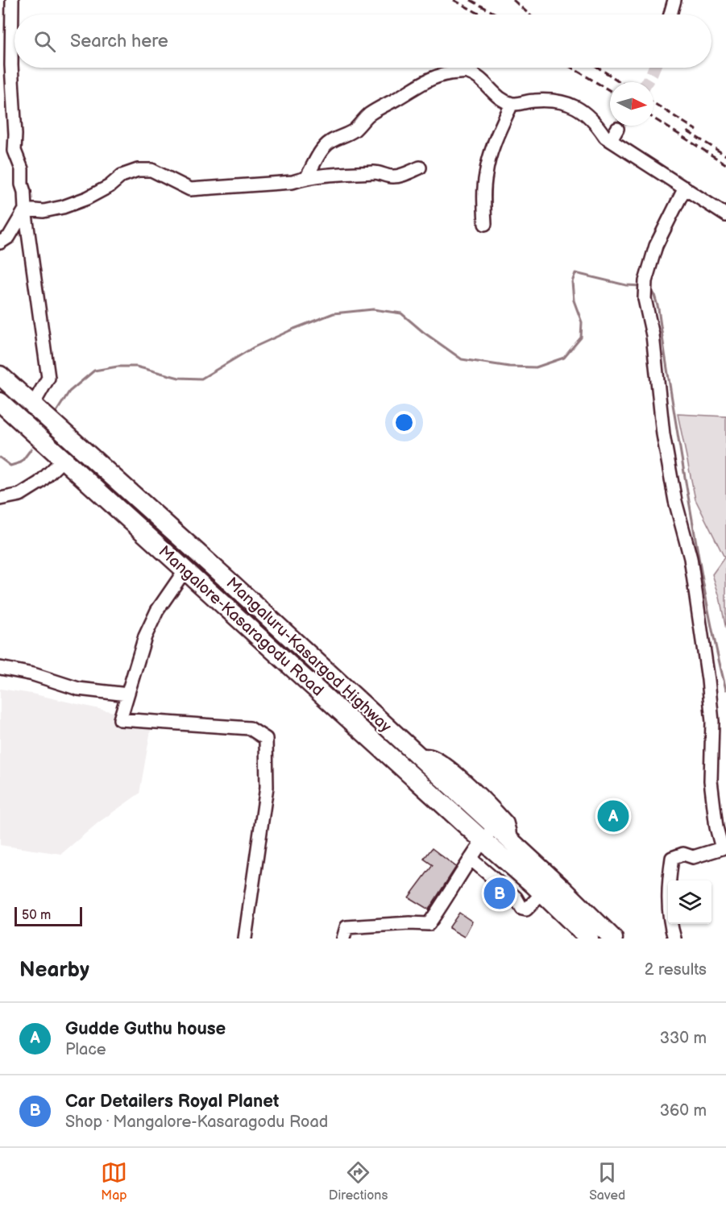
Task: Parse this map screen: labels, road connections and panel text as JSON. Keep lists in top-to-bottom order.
{
  "streets": {
    "highway": ["Mangalore-Kasaragodu Road", "Mangaluru-Kasargod Highway"]
  },
  "scale_bar": "50 m",
  "north": "right",
  "page": {
    "search": "Search here",
    "pins": ["A", "B"],
    "scale": "50 m",
    "heading": ["Nearby", "2 results"],
    "list": [
      {
        "mark": "A",
        "name": "Gudde Guthu house",
        "note": "Place",
        "value": "330 m"
      },
      {
        "mark": "B",
        "name": "Car Detailers Royal Planet",
        "note": "Shop · Mangalore-Kasaragodu Road",
        "value": "360 m"
      }
    ],
    "nav": ["Map", "Directions", "Saved"]
  }
}
